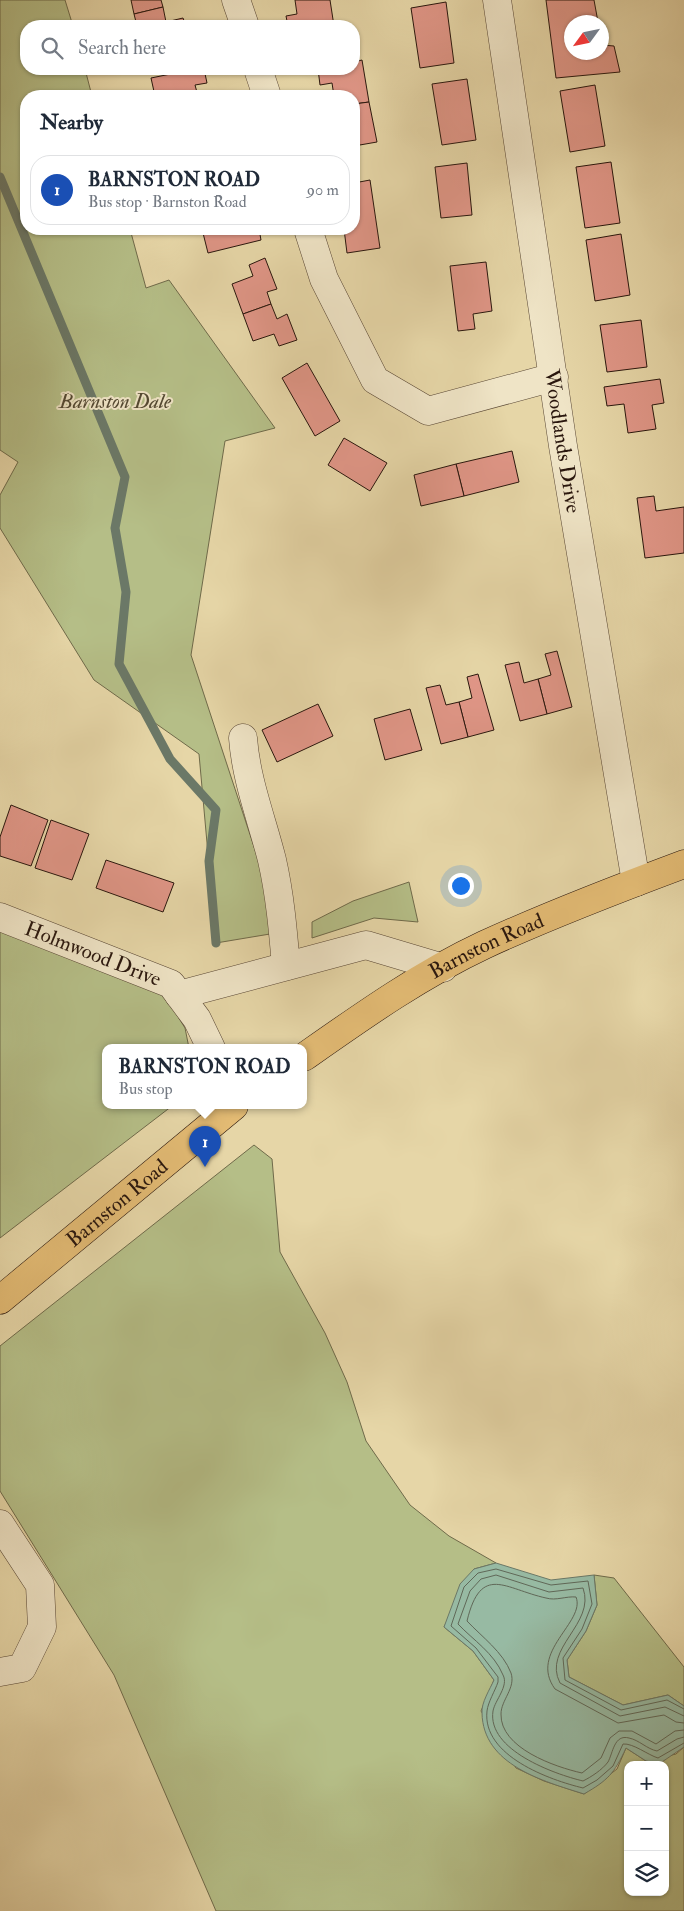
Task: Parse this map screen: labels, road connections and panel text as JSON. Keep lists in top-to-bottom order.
{
  "streets": {
    "main road": ["Barnston Road"],
    "street": ["Woodlands Drive", "Holmwood Drive"]
  },
  "crossings": [
    ["Woodlands Drive", "Barnston Road"]
  ],
  "parks": ["Barnston Dale"],
  "north": "bottom left",
  "page": {
    "search": "Search here",
    "heading": "Nearby",
    "list": [
      {
        "mark": "1",
        "name": "BARNSTON ROAD",
        "note": "Bus stop · Barnston Road",
        "value": "90 m"
      }
    ],
    "popup": ["BARNSTON ROAD", "Bus stop"],
    "pins": "1",
    "map_buttons": ["+", "−"]
  }
}
